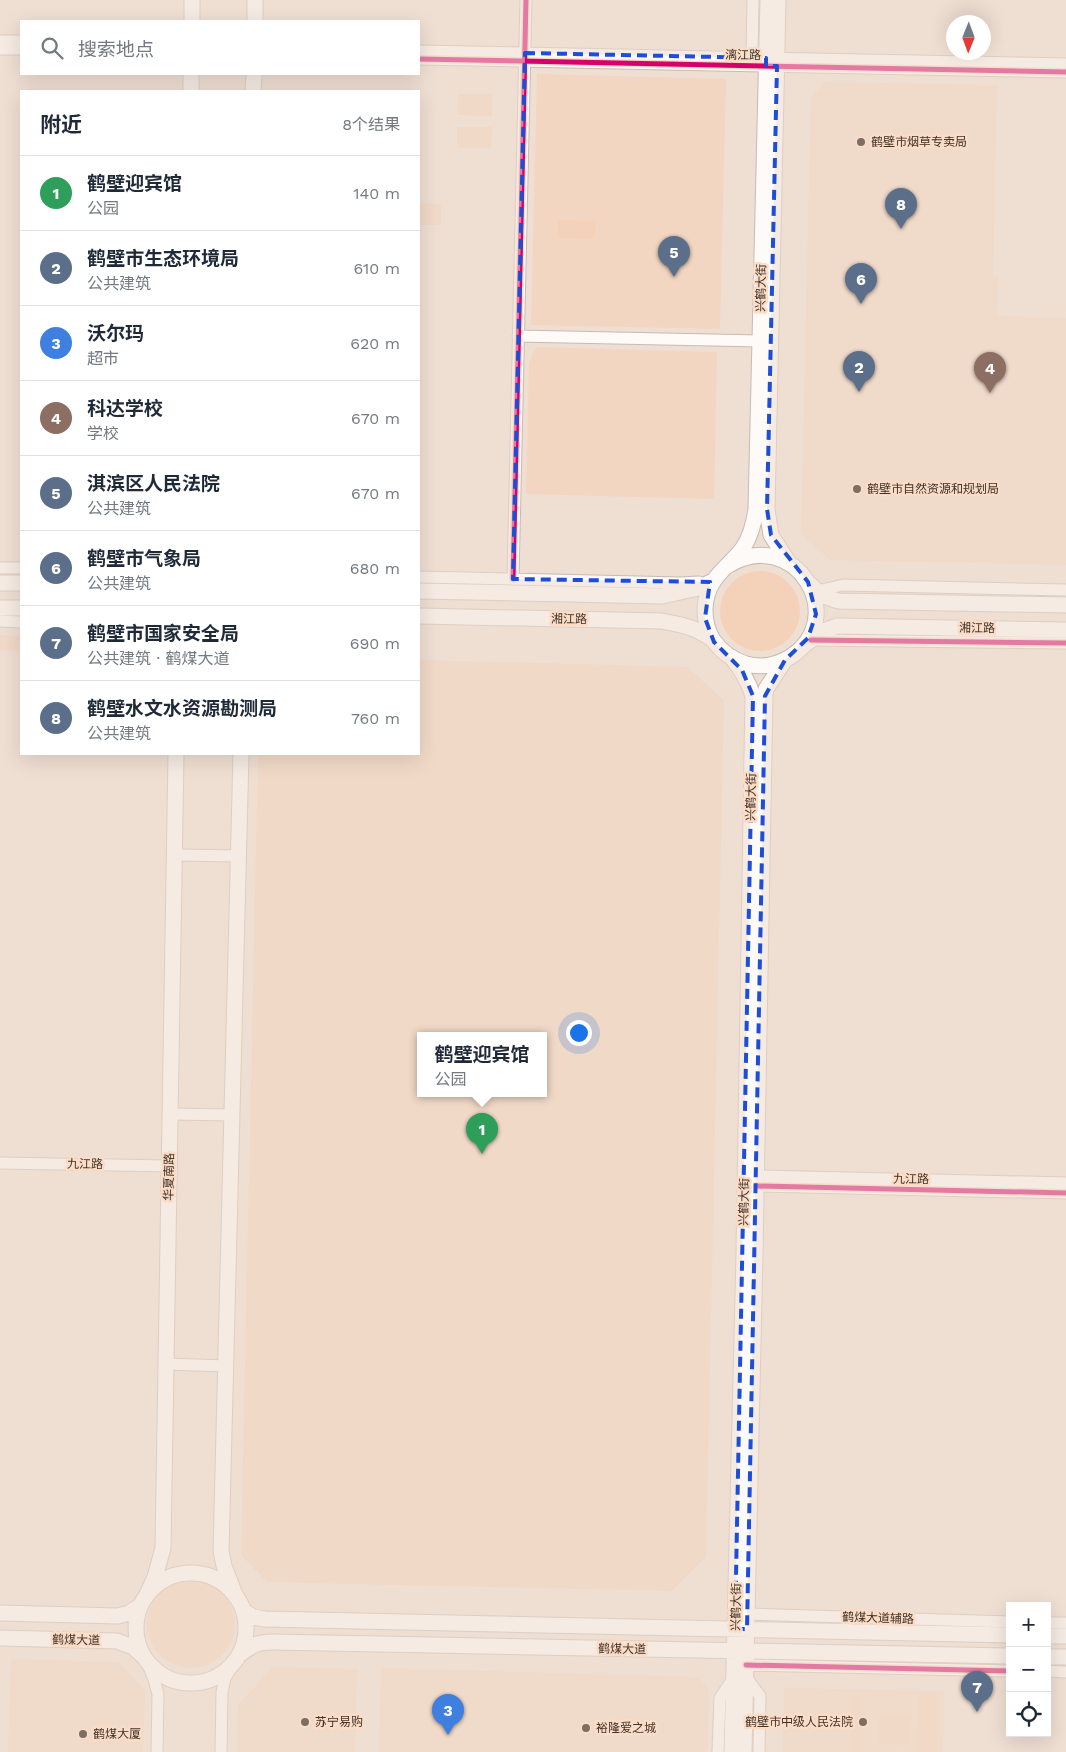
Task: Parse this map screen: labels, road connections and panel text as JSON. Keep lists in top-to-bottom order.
{
  "streets": {
    "main road": [
      "兴鹤大街",
      "湘江路",
      "华夏南路",
      "鹤煤大道"
    ],
    "street": ["漓江路", "九江路", "鹤煤大道辅路"]
  },
  "crossings": [
    ["漓江路", "兴鹤大街"],
    ["兴鹤大街", "湘江路"],
    ["兴鹤大街", "九江路"],
    ["兴鹤大街", "鹤煤大道辅路"],
    ["兴鹤大街", "鹤煤大道"],
    ["九江路", "华夏南路"],
    ["华夏南路", "鹤煤大道"]
  ],
  "places": [
    "鹤壁市烟草专卖局",
    "鹤壁市自然资源和规划局",
    "苏宁易购",
    "鹤壁市中级人民法院",
    "裕隆爱之城",
    "鹤煤大厦"
  ],
  "north": "bottom",
  "page": {
    "search": "搜索地点",
    "heading": ["附近", "8个结果"],
    "list": [
      {
        "mark": "1",
        "name": "鹤壁迎宾馆",
        "note": "公园",
        "value": "140 m"
      },
      {
        "mark": "2",
        "name": "鹤壁市生态环境局",
        "note": "公共建筑",
        "value": "610 m"
      },
      {
        "mark": "3",
        "name": "沃尔玛",
        "note": "超市",
        "value": "620 m"
      },
      {
        "mark": "4",
        "name": "科达学校",
        "note": "学校",
        "value": "670 m"
      },
      {
        "mark": "5",
        "name": "淇滨区人民法院",
        "note": "公共建筑",
        "value": "670 m"
      },
      {
        "mark": "6",
        "name": "鹤壁市气象局",
        "note": "公共建筑",
        "value": "680 m"
      },
      {
        "mark": "7",
        "name": "鹤壁市国家安全局",
        "note": "公共建筑 · 鹤煤大道",
        "value": "690 m"
      },
      {
        "mark": "8",
        "name": "鹤壁水文水资源勘测局",
        "note": "公共建筑",
        "value": "760 m"
      }
    ],
    "pins": [
      "8",
      "5",
      "6",
      "2",
      "4",
      "1",
      "7",
      "3"
    ],
    "popup": ["鹤壁迎宾馆", "公园"],
    "map_buttons": ["+", "−"]
  }
}
